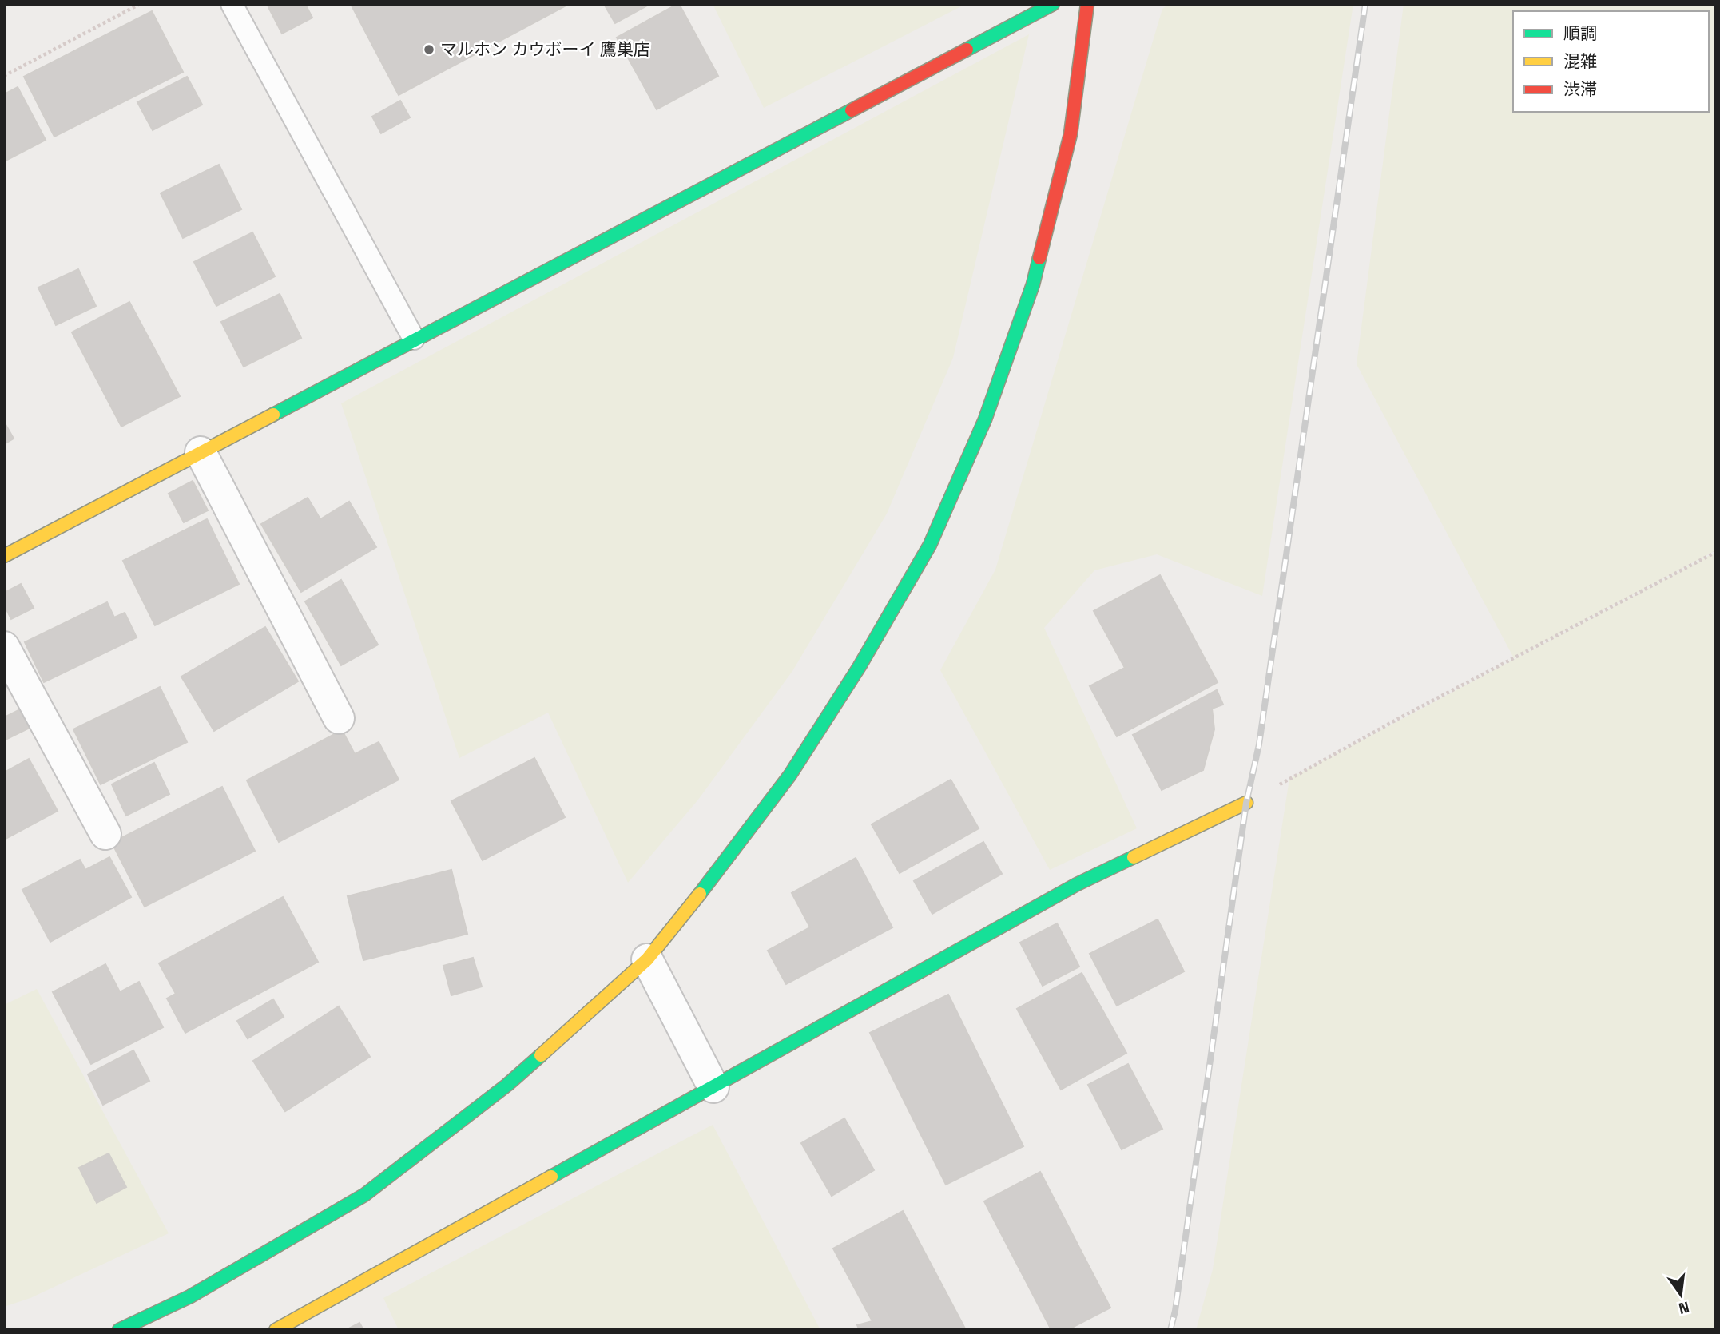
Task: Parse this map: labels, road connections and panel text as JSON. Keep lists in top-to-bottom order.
{
  "places": ["マルホン カウボーイ 鷹巣店"],
  "legend": ["順調", "混雑", "渋滞"],
  "north": "bottom"
}
